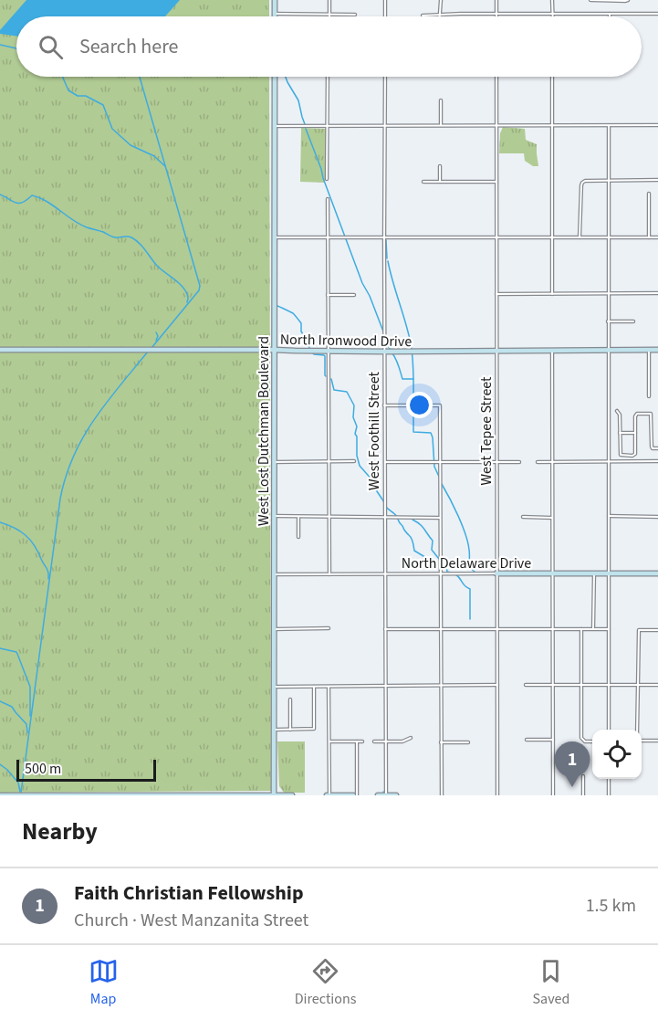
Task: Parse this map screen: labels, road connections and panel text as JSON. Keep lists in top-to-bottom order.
{
  "streets": {
    "street": [
      "North Ironwood Drive",
      "West Lost Dutchman Boulevard",
      "West Foothill Street",
      "West Tepee Street",
      "North Delaware Drive"
    ]
  },
  "crossings": [
    ["North Ironwood Drive", "West Lost Dutchman Boulevard"],
    ["North Ironwood Drive", "West Foothill Street"],
    ["North Ironwood Drive", "West Tepee Street"],
    ["West Lost Dutchman Boulevard", "North Delaware Drive"],
    ["West Foothill Street", "North Delaware Drive"],
    ["West Tepee Street", "North Delaware Drive"]
  ],
  "scale_bar": "500 m",
  "page": {
    "search": "Search here",
    "pins": "1",
    "scale": "500 m",
    "heading": "Nearby",
    "list": [
      {
        "mark": "1",
        "name": "Faith Christian Fellowship",
        "note": "Church · West Manzanita Street",
        "value": "1.5 km"
      }
    ],
    "nav": ["Map", "Directions", "Saved"]
  }
}
